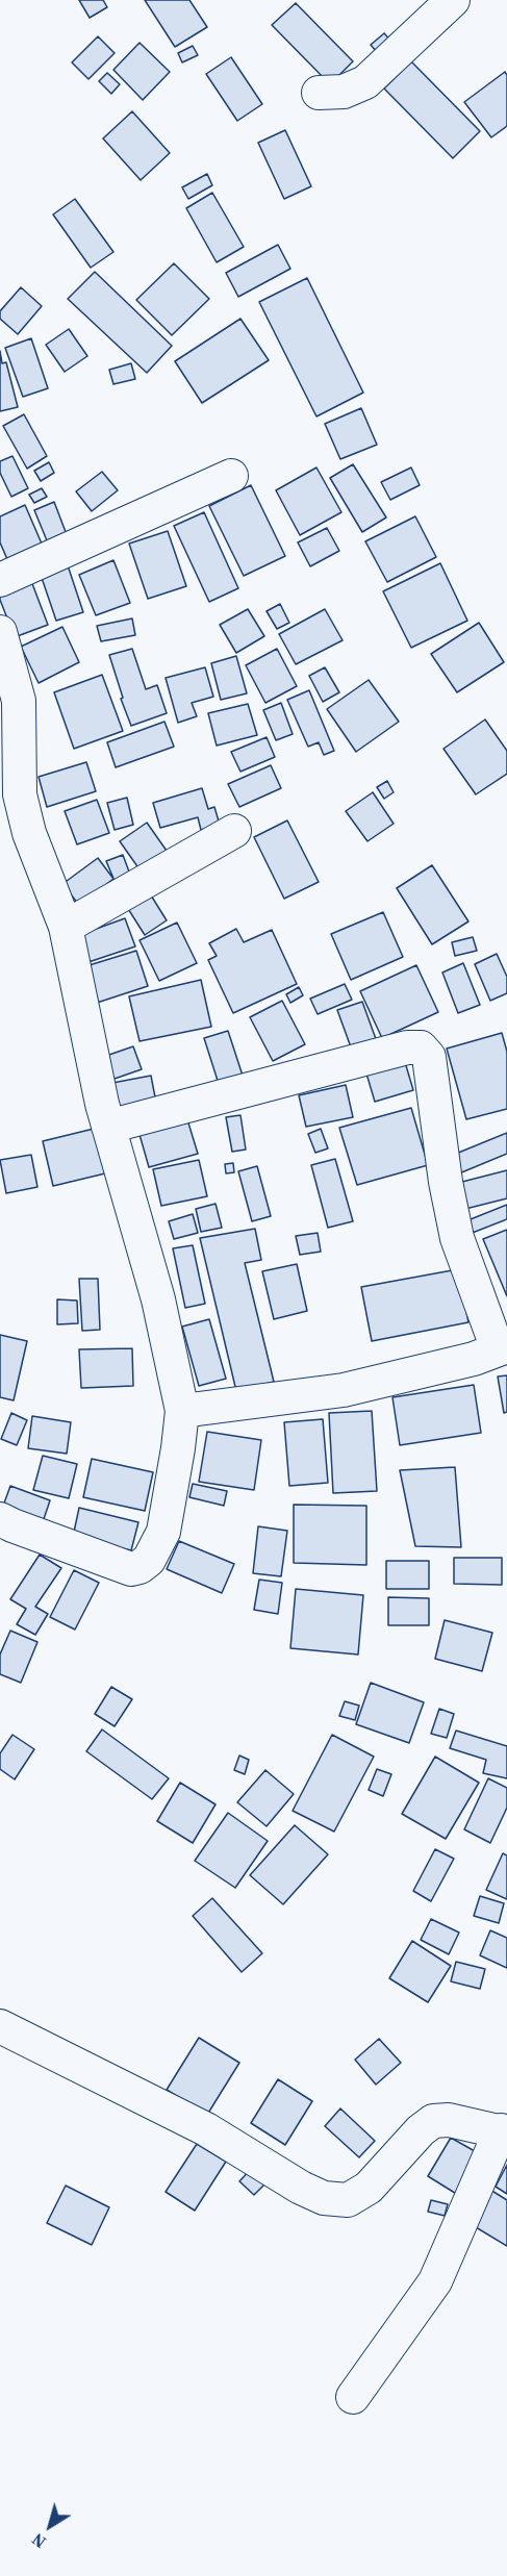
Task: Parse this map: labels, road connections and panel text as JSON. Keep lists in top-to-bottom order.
{
  "north": "bottom left"
}
